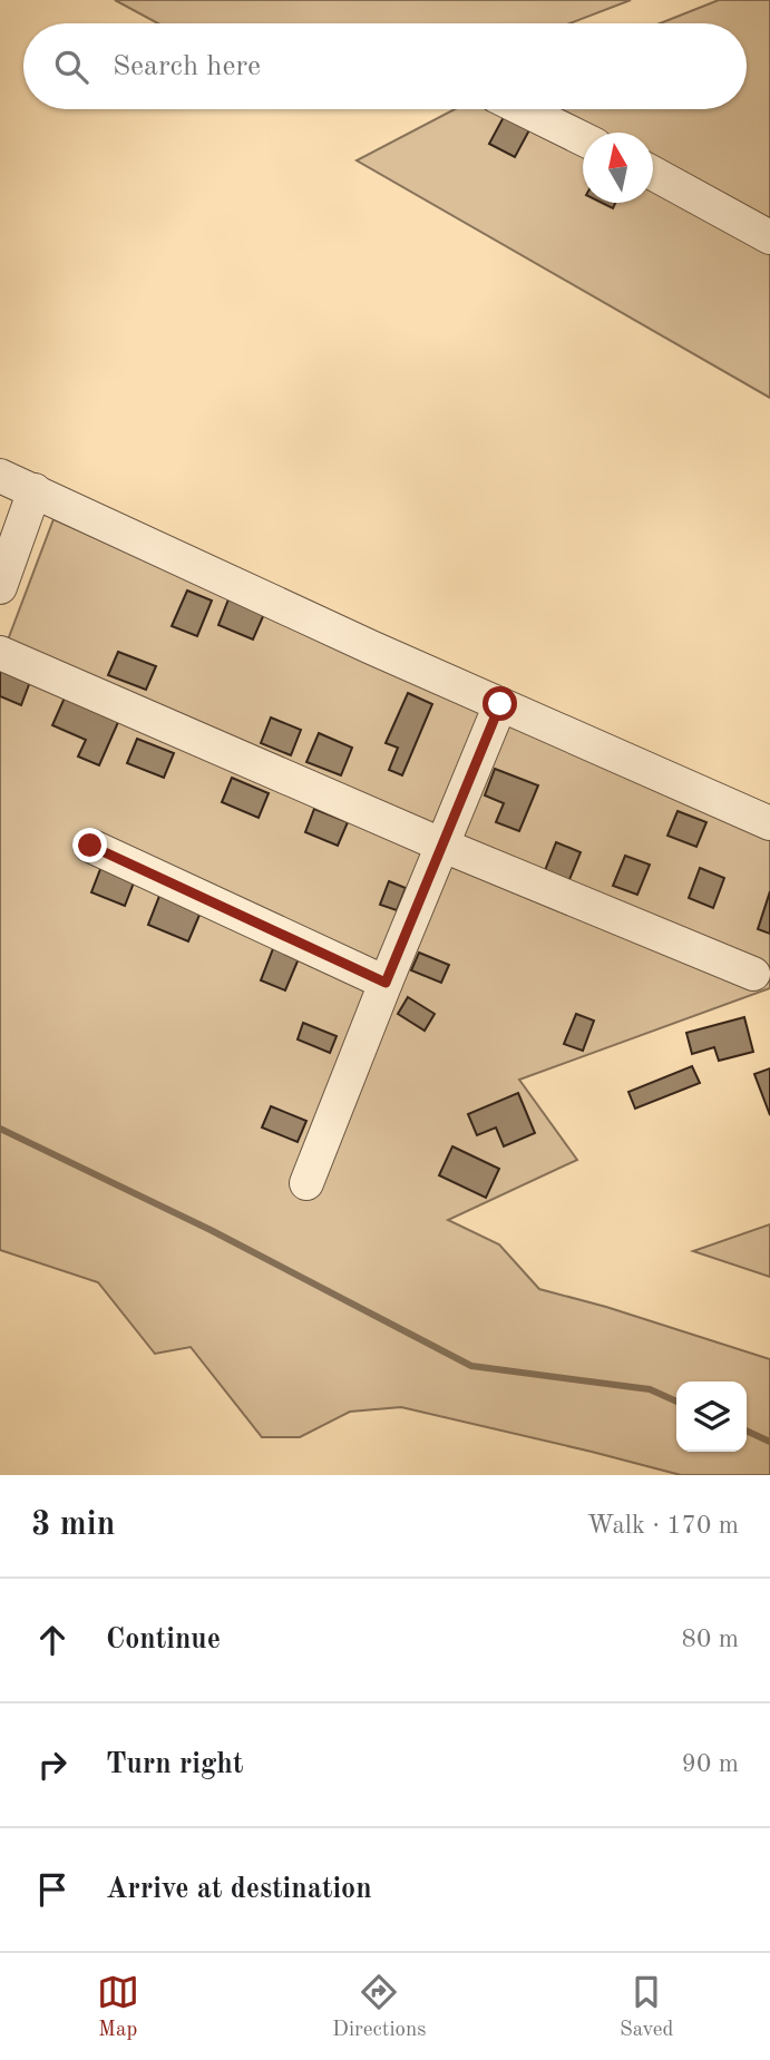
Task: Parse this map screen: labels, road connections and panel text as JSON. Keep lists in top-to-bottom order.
{
  "north": "top",
  "page": {
    "search": "Search here",
    "heading": ["3 min", "Walk · 170 m"],
    "list": [
      ["Continue", "80 m"],
      ["Turn right", "90 m"],
      "Arrive at destination"
    ],
    "nav": ["Map", "Directions", "Saved"]
  }
}
